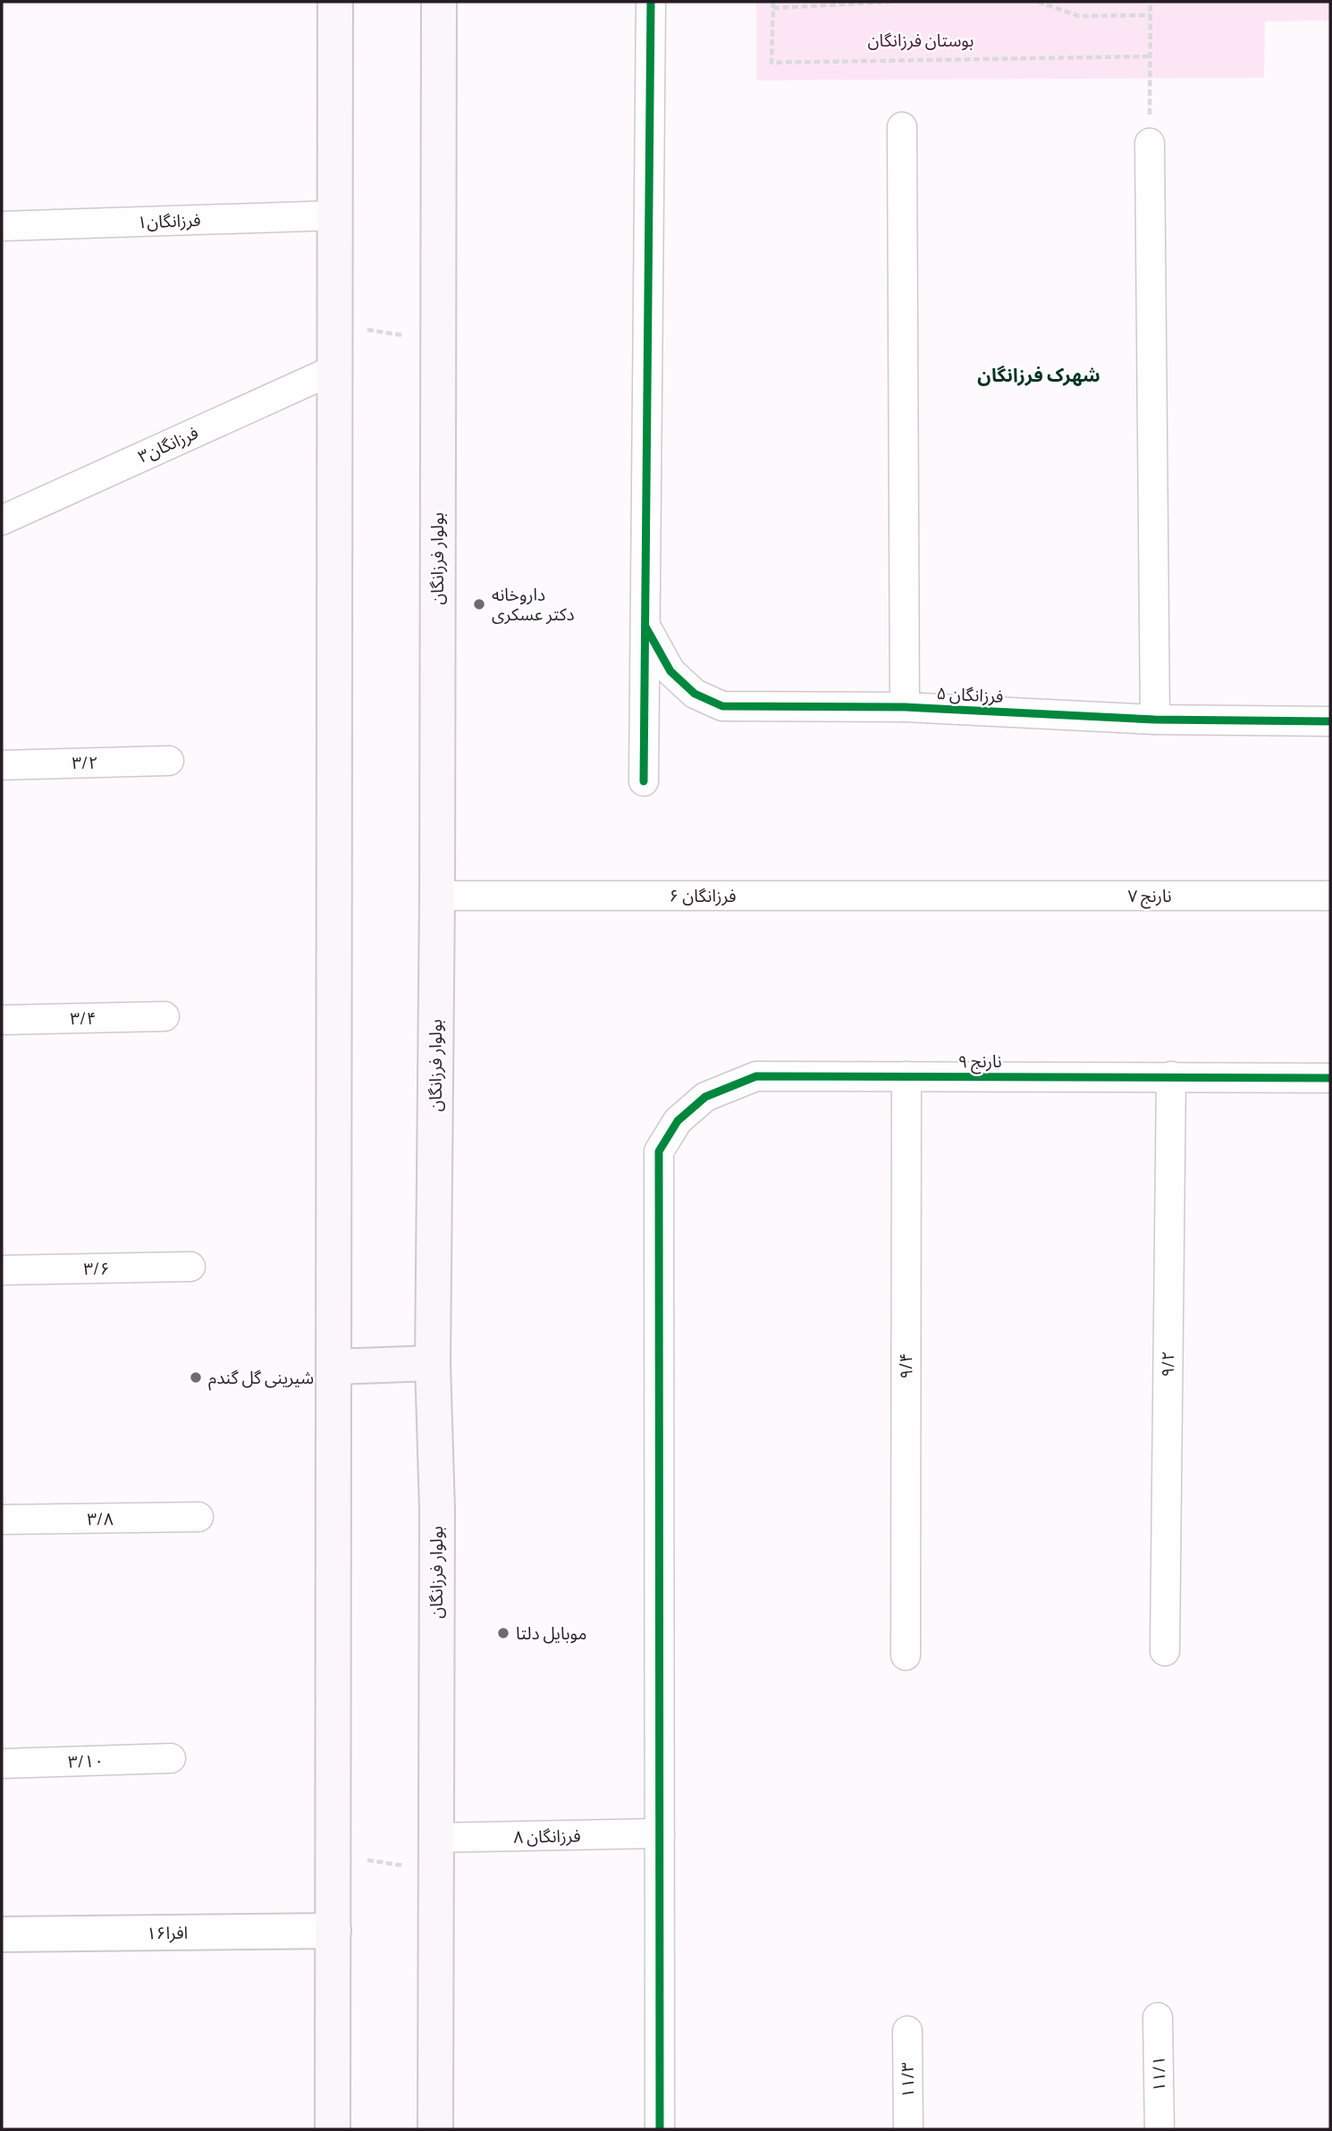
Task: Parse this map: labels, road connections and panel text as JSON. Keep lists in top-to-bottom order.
{
  "streets": {
    "main road": ["بولوار فرزانگان"],
    "street": [
      "فرزانگان۱",
      "فرزانگان۳",
      "فرزانگان ۵",
      "۳/۲",
      "فرزانگان ۶",
      "نارنج ۷",
      "۳/۴",
      "نارنج ۹",
      "۳/۶",
      "۹/۲",
      "۹/۴",
      "۳/۸",
      "۳/۱۰",
      "فرزانگان ۸",
      "۱۶افرا",
      "۱۱/۱",
      "۱۱/۳"
    ]
  },
  "crossings": [
    ["بولوار فرزانگان", "فرزانگان ۶"],
    ["بولوار فرزانگان", "فرزانگان ۸"],
    ["فرزانگان ۶", "نارنج ۷"],
    ["نارنج ۹", "۹/۲"],
    ["نارنج ۹", "۹/۴"],
    ["نارنج ۹", "فرزانگان ۸"]
  ],
  "districts": ["شهرک فرزانگان"],
  "parks": ["بوستان فرزانگان"],
  "places": ["داروخانه دکتر عسکری", "شیرینی گل گندم", "موبایل دلتا"]
}
